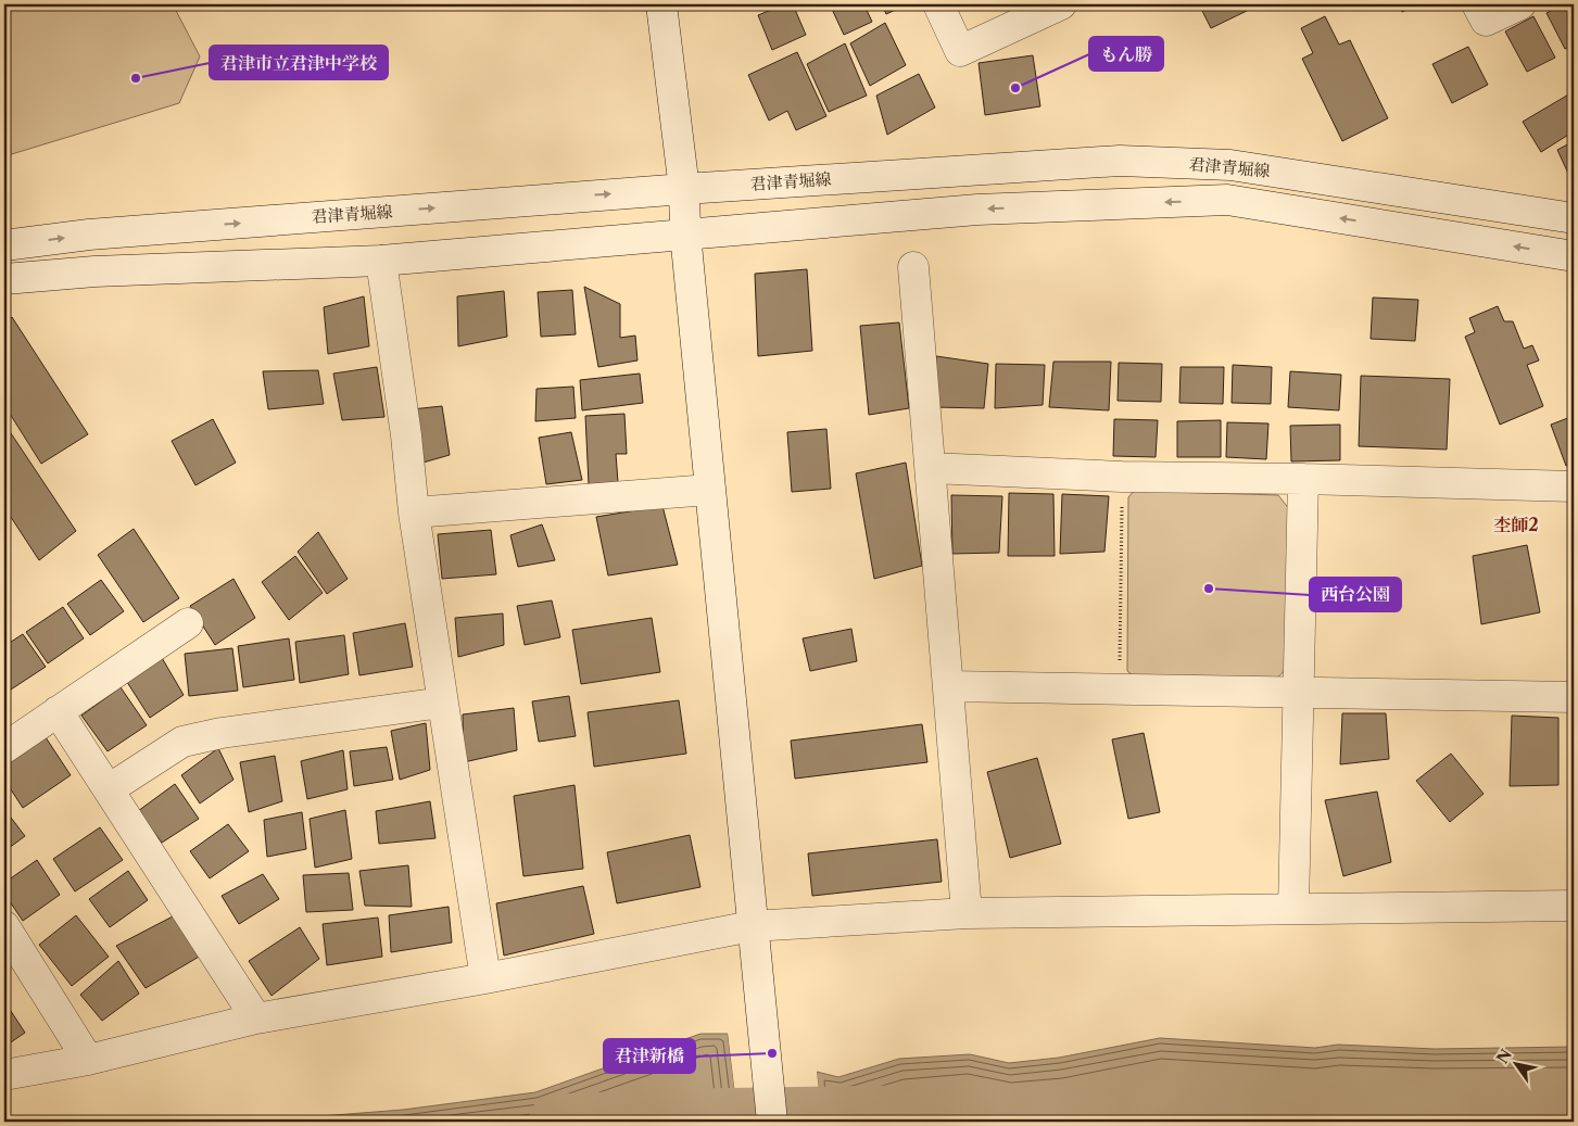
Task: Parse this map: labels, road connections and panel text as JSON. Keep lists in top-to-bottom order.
{
  "streets": {
    "street": ["君津青堀線"]
  },
  "districts": ["杢師2"],
  "places": [
    "君津市立君津中学校",
    "もん勝",
    "西台公園",
    "君津新橋"
  ],
  "north": "top left"
}
